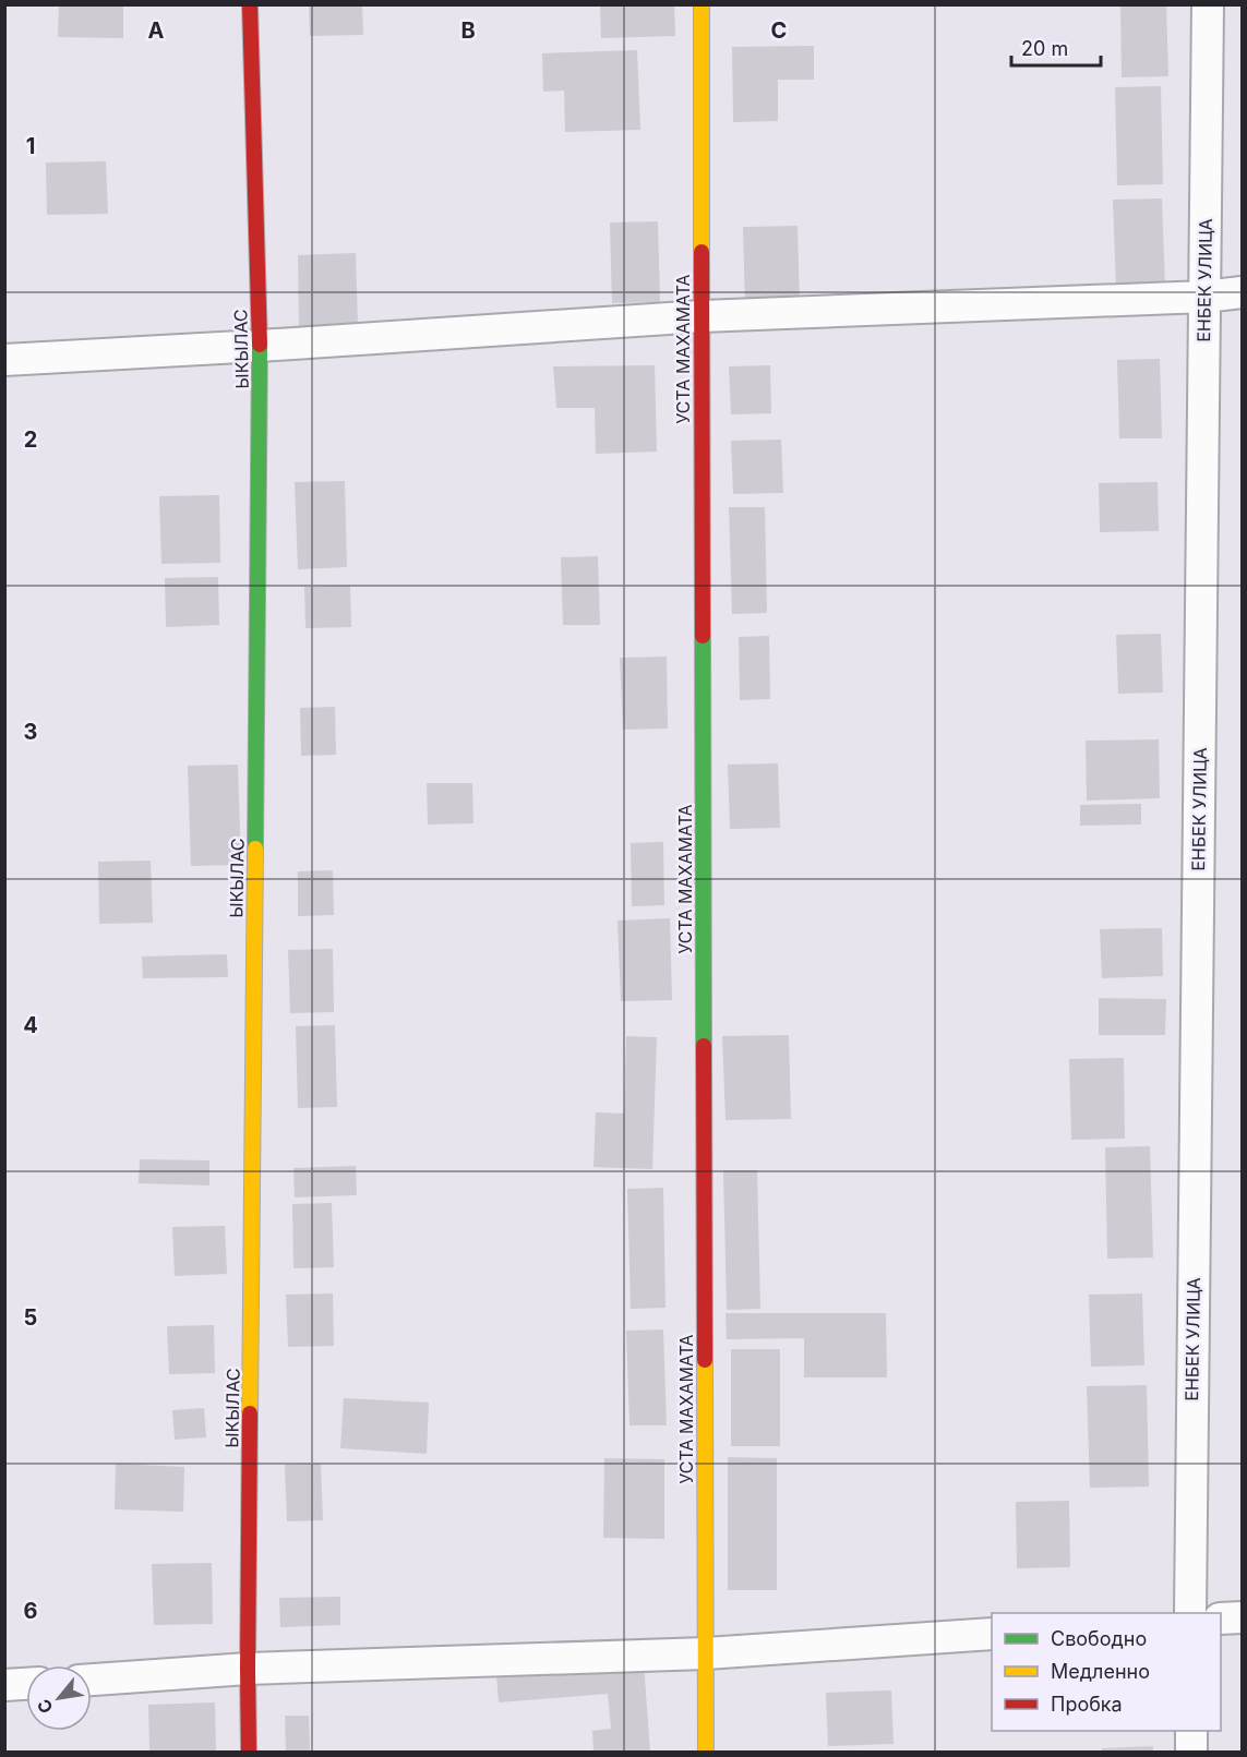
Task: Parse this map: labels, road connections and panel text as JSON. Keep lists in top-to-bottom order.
{
  "streets": {
    "street": ["ЕНБЕК УЛИЦА", "ЫКЫЛАС", "УСТА МАХАМАТА"]
  },
  "legend": ["Свободно", "Медленно", "Пробка"],
  "scale_bar": "20 m",
  "north": "bottom left",
  "grid": {
    "columns": ["A", "B", "C"],
    "rows": [
      "1",
      "2",
      "3",
      "4",
      "5",
      "6"
    ]
  }
}
